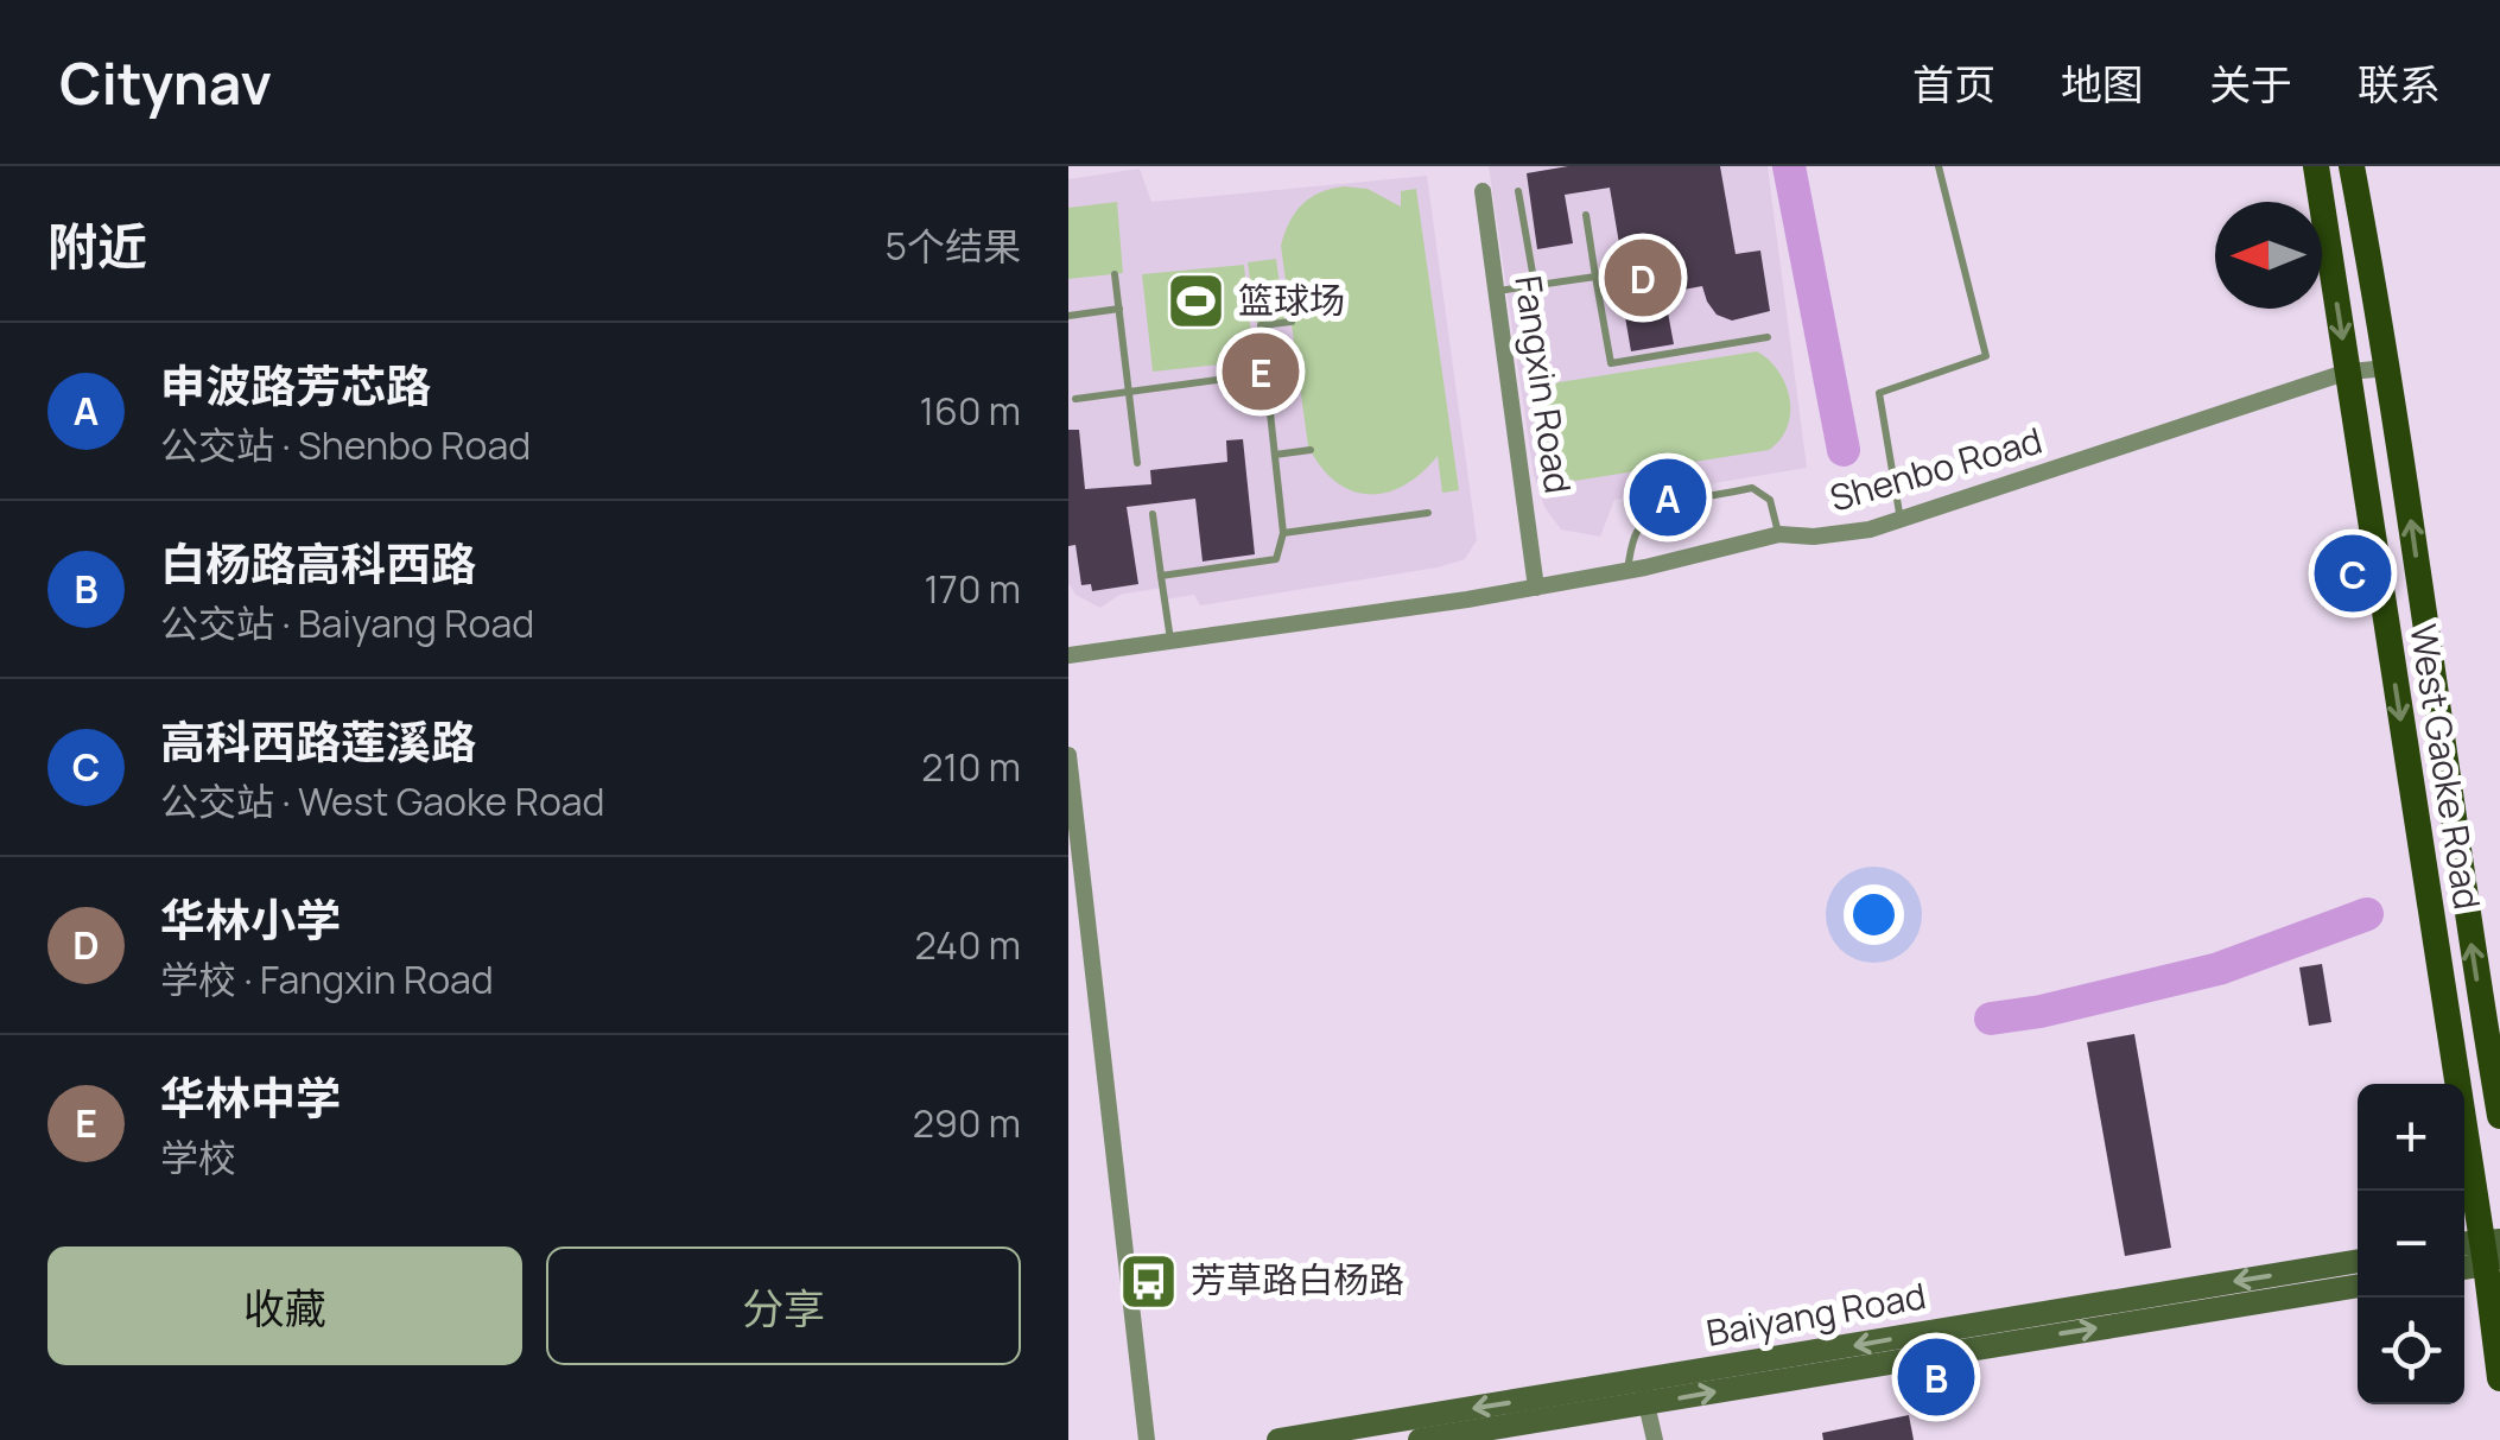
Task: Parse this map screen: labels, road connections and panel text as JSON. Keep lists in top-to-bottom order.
{
  "streets": {
    "main road": ["West Gaoke Road", "Baiyang Road"],
    "street": ["Fangxin Road", "Shenbo Road"]
  },
  "crossings": [
    ["Fangxin Road", "Shenbo Road"],
    ["Shenbo Road", "West Gaoke Road"]
  ],
  "places": {
    "sports": ["篮球场"],
    "bus stop": ["芳草路白杨路"]
  },
  "north": "left",
  "page": {
    "header": "Citynav",
    "nav": [
      "首页",
      "地图",
      "关于",
      "联系"
    ],
    "heading": ["附近", "5个结果"],
    "pins": [
      "D",
      "E",
      "A",
      "C",
      "B"
    ],
    "list": [
      {
        "mark": "A",
        "name": "申波路芳芯路",
        "note": "公交站 · Shenbo Road",
        "value": "160 m"
      },
      {
        "mark": "B",
        "name": "白杨路高科西路",
        "note": "公交站 · Baiyang Road",
        "value": "170 m"
      },
      {
        "mark": "C",
        "name": "高科西路莲溪路",
        "note": "公交站 · West Gaoke Road",
        "value": "210 m"
      },
      {
        "mark": "D",
        "name": "华林小学",
        "note": "学校 · Fangxin Road",
        "value": "240 m"
      },
      {
        "mark": "E",
        "name": "华林中学",
        "note": "学校",
        "value": "290 m"
      }
    ],
    "map_buttons": ["+", "−"],
    "buttons": ["收藏", "分享"]
  }
}
